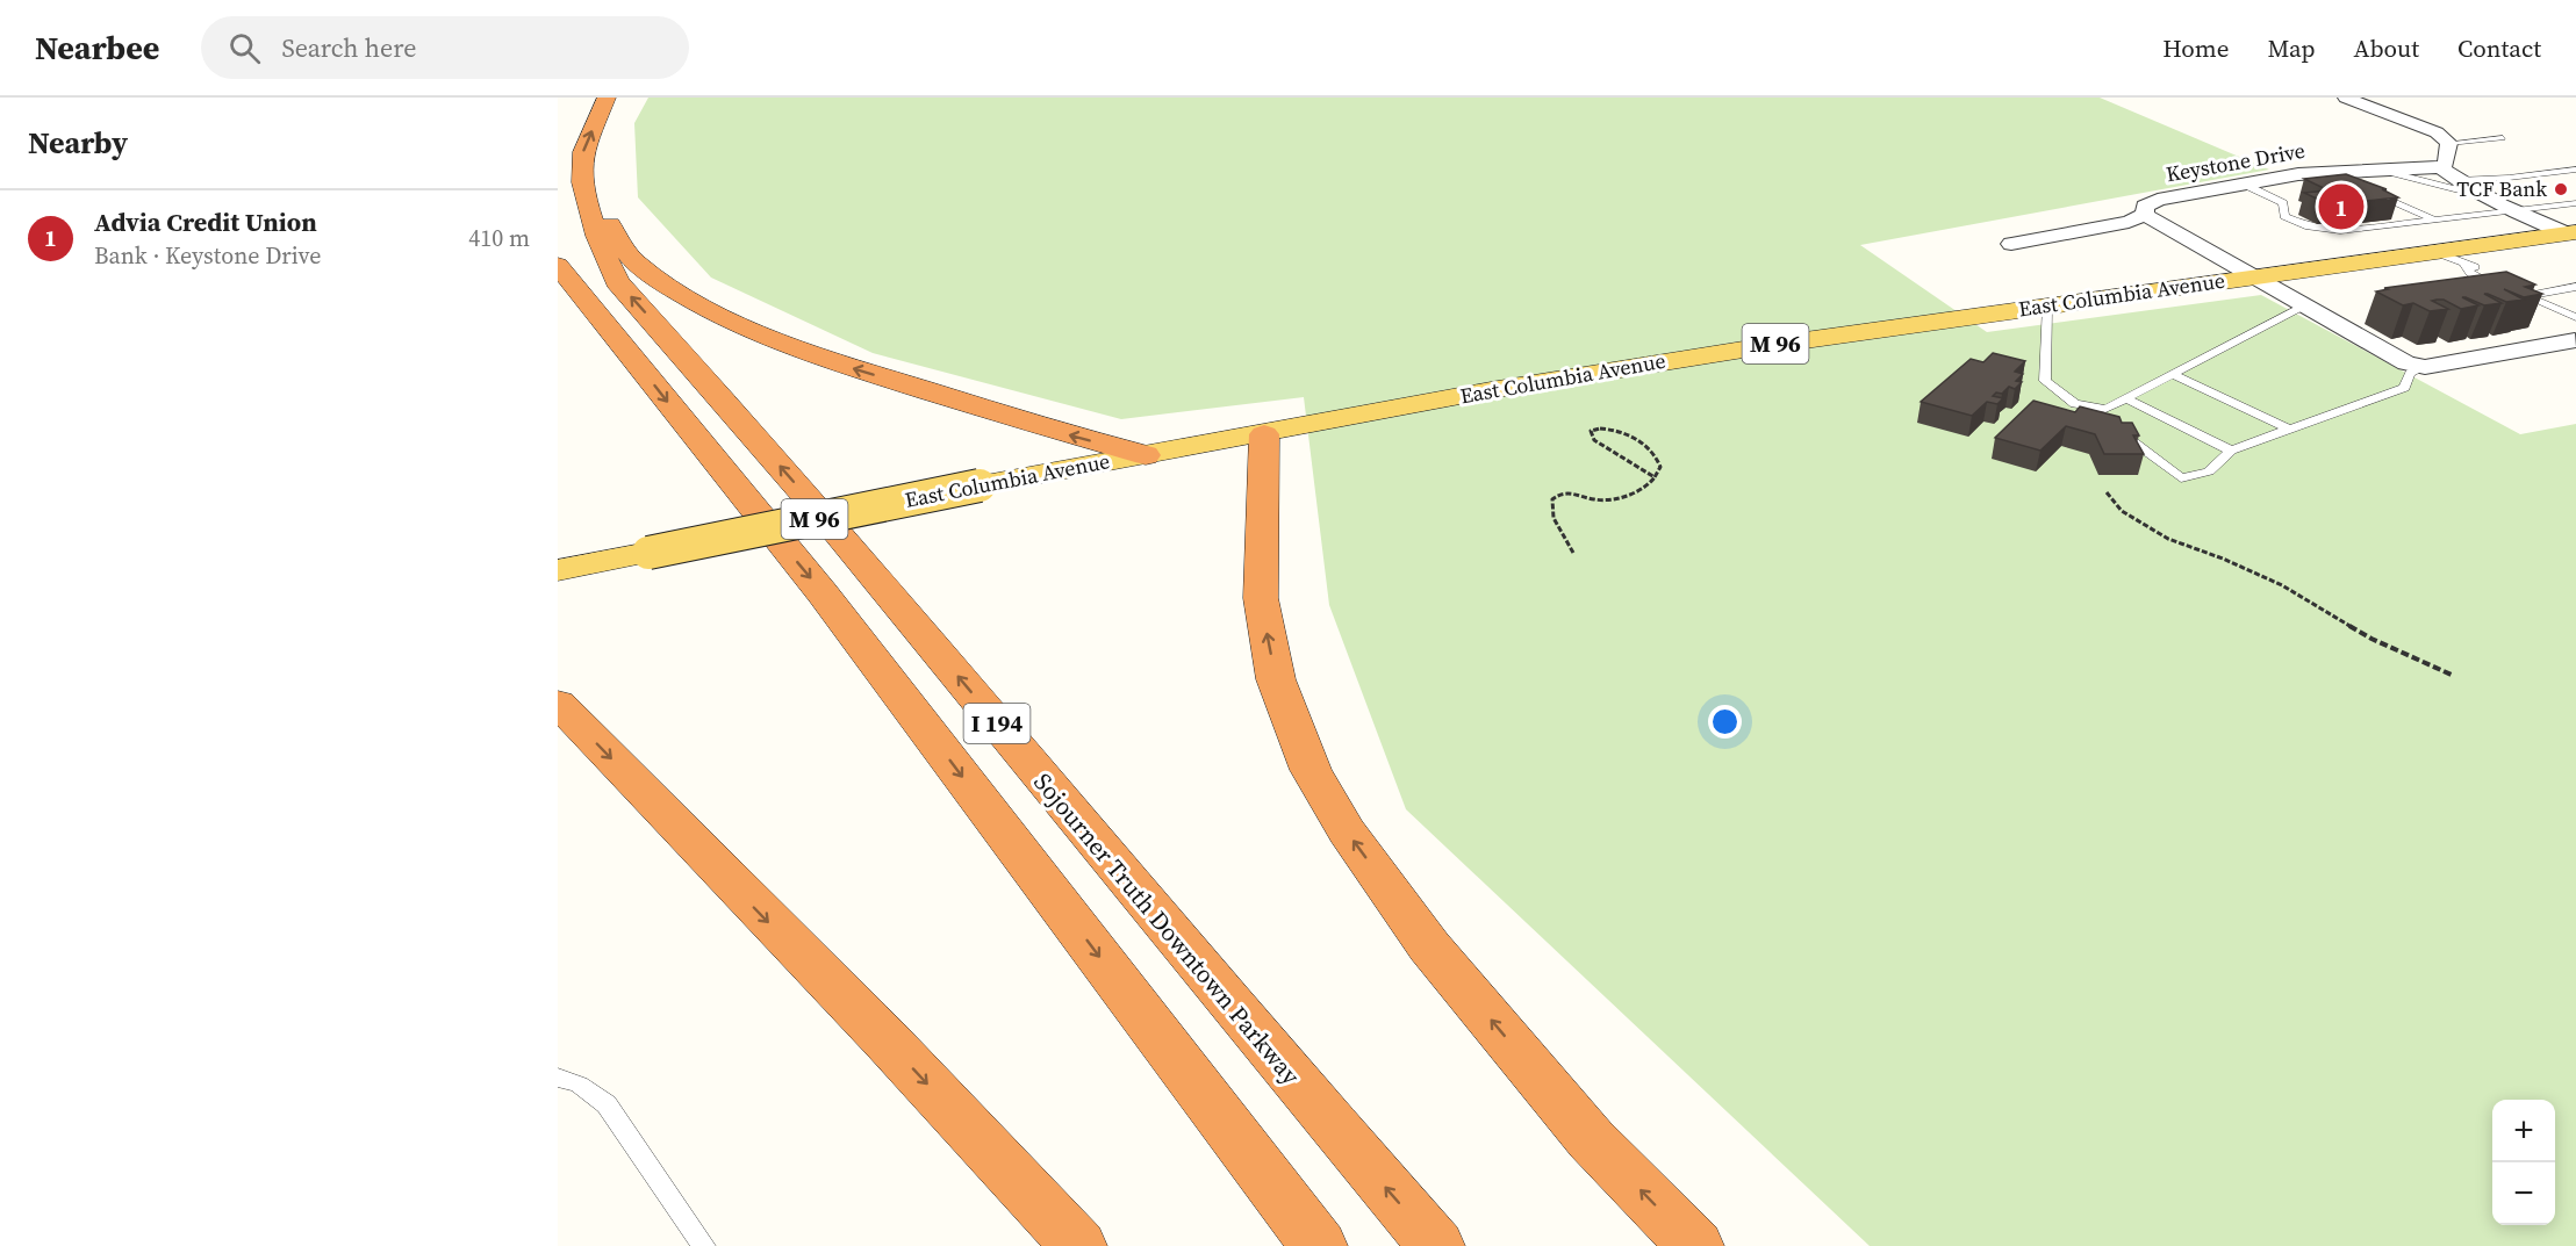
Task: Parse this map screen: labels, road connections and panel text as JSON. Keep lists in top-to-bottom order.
{
  "streets": {
    "highway": ["I 194", "Sojourner Truth Downtown Parkway"],
    "main road": ["East Columbia Avenue", "M 96"],
    "street": ["Keystone Drive"]
  },
  "places": ["TCF Bank"],
  "page": {
    "header": "Nearbee",
    "search": "Search here",
    "nav": [
      "Home",
      "Map",
      "About",
      "Contact"
    ],
    "heading": "Nearby",
    "pins": "1",
    "list": [
      {
        "mark": "1",
        "name": "Advia Credit Union",
        "note": "Bank · Keystone Drive",
        "value": "410 m"
      }
    ],
    "map_buttons": ["+", "−"]
  }
}
